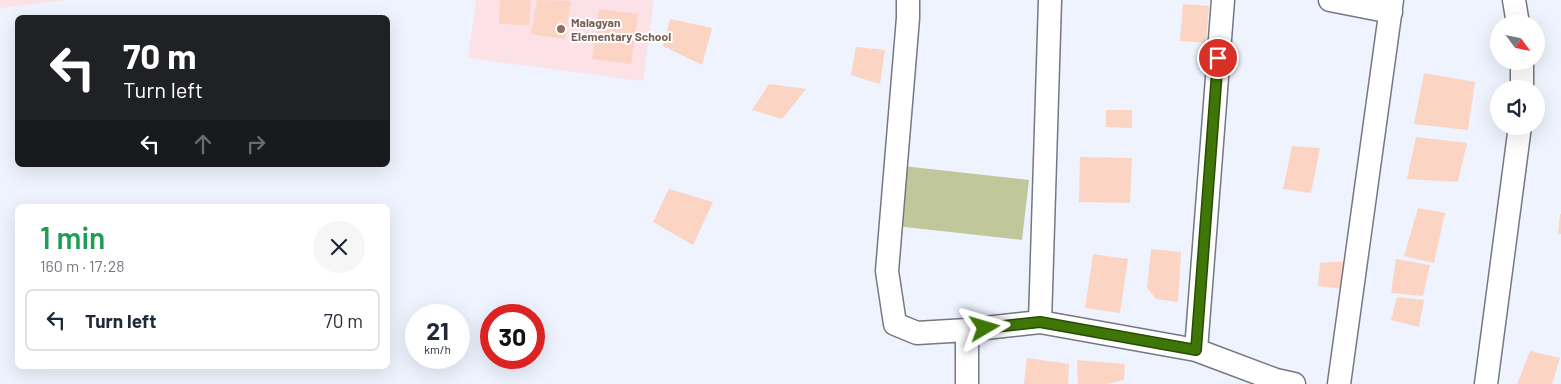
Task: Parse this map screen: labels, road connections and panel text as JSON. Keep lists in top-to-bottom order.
{
  "places": ["Malagyan Elementary School"],
  "north": "bottom right",
  "page": {
    "turn": ["70 m", "Turn left"],
    "heading": ["1 min", "160 m · 17:28"],
    "list": [
      {
        "name": "Turn left",
        "value": "70 m"
      }
    ],
    "speed": "21 km/h",
    "limit": "30"
  }
}
